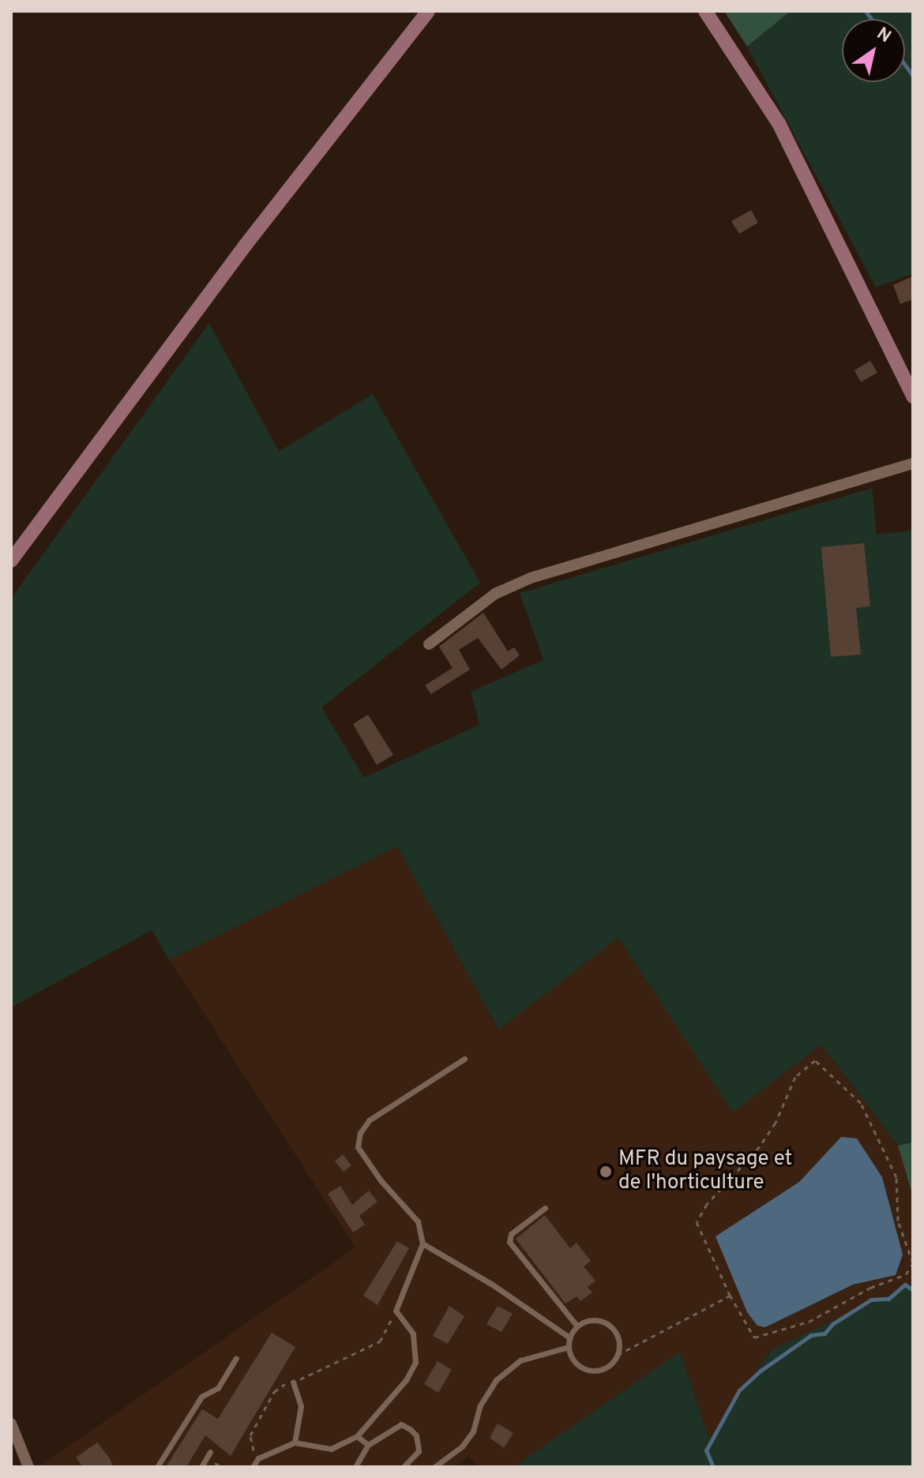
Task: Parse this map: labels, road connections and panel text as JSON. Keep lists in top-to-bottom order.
{
  "places": ["MFR du paysage et de l'horticulture"],
  "north": "top right"
}
